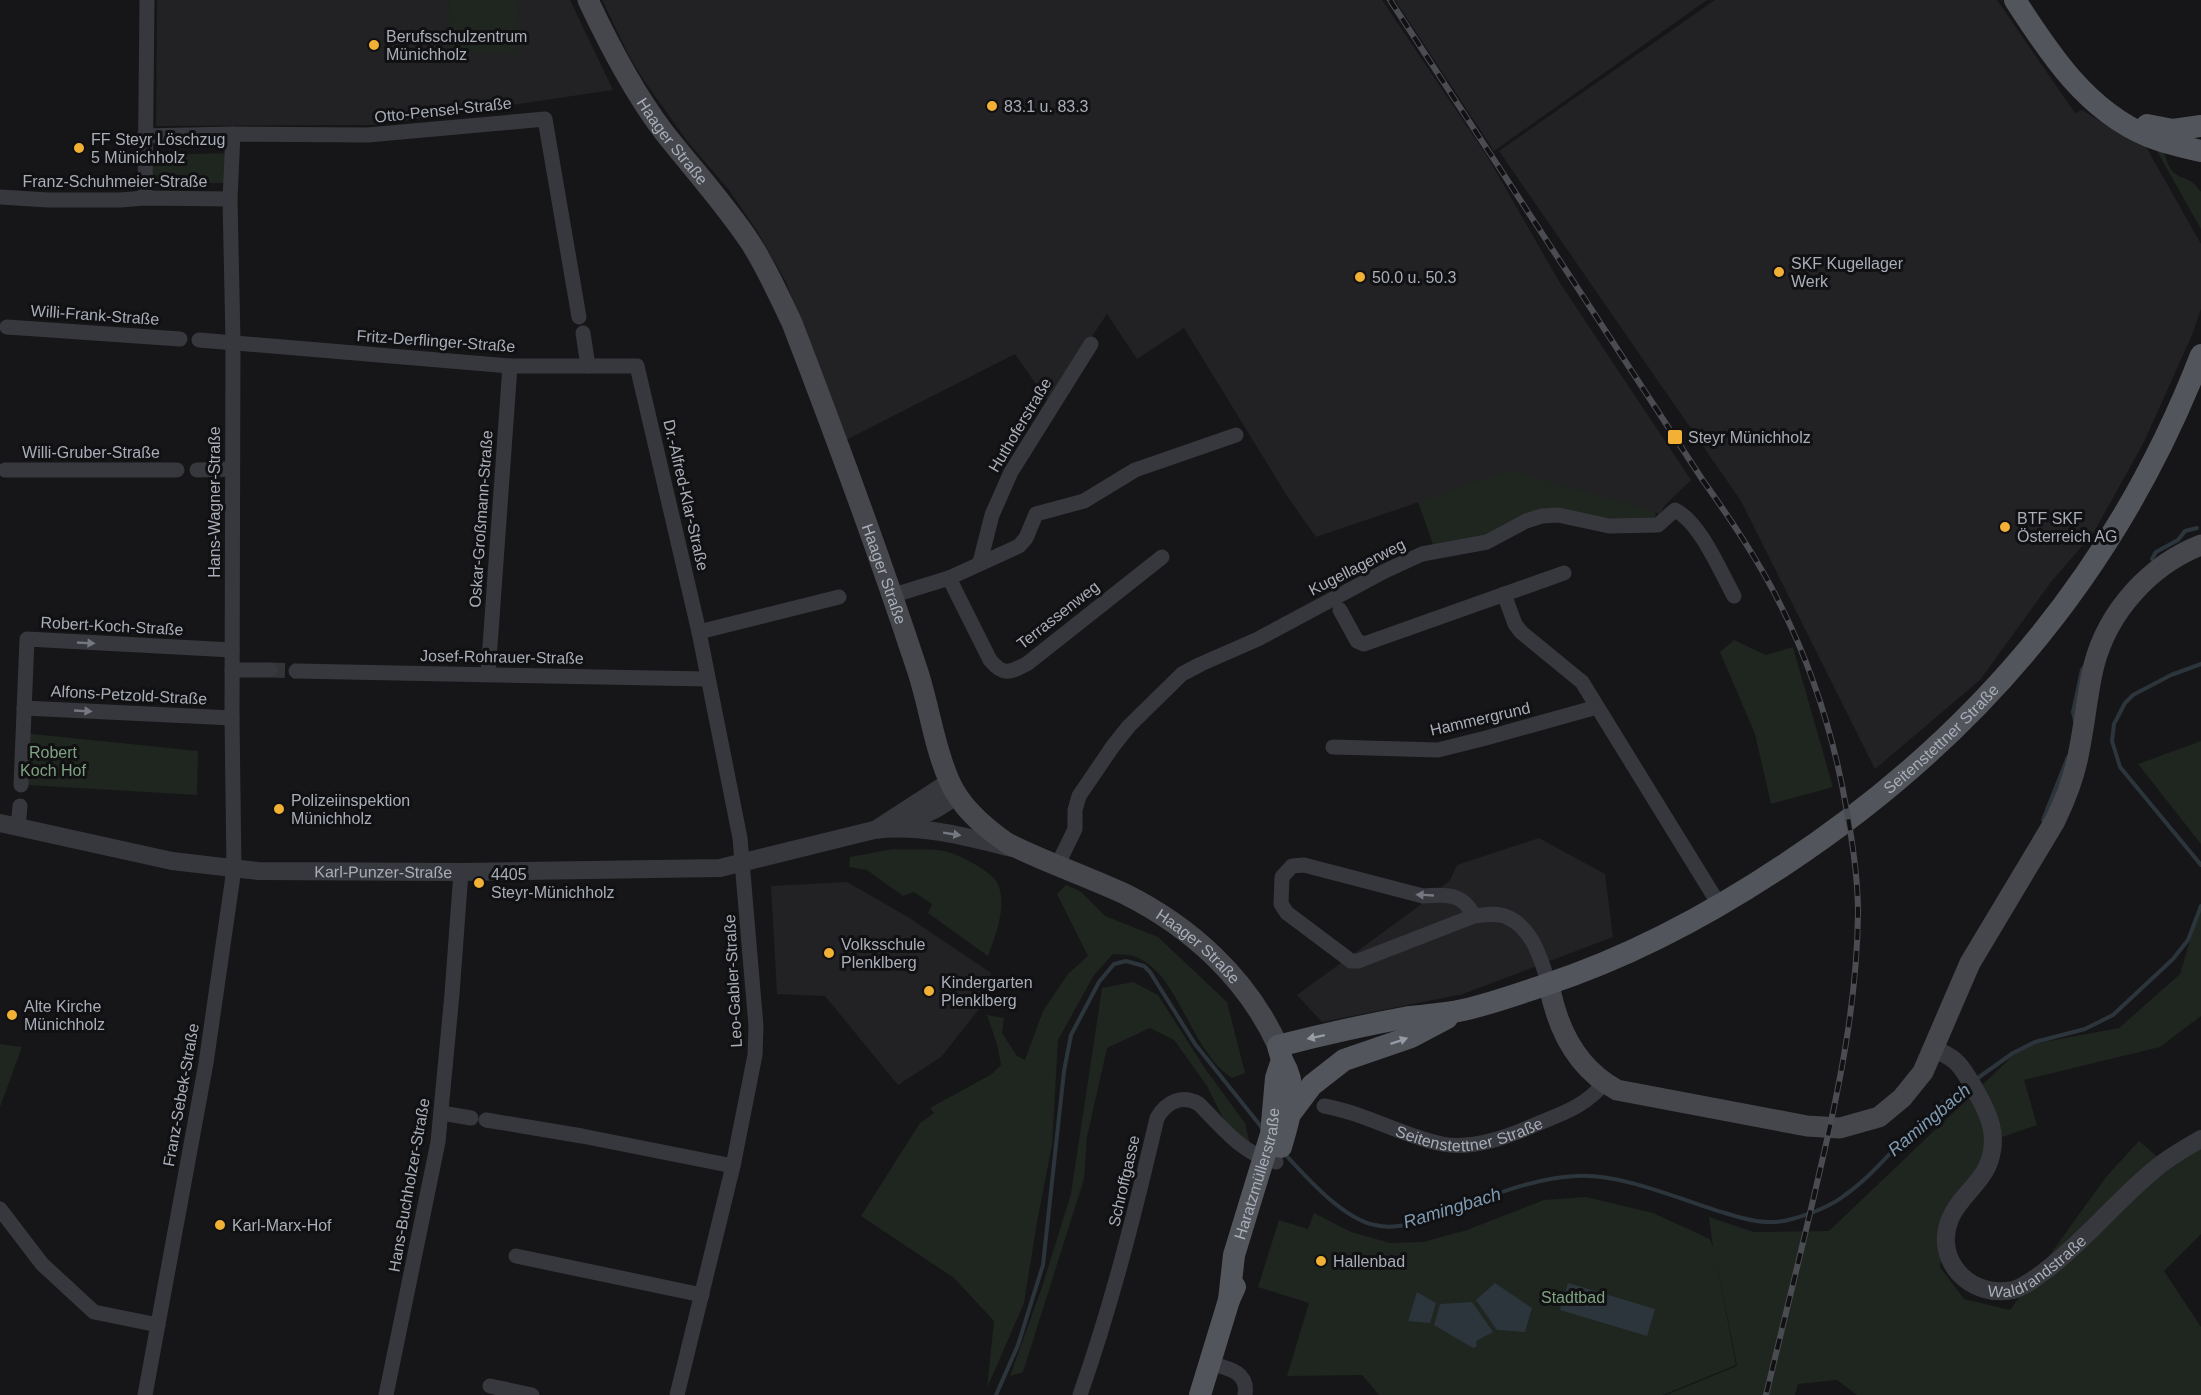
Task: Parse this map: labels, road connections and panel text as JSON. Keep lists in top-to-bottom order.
{
  "streets": {
    "main road": ["Haager Straße", "Seitenstettner Straße", "Haratzmüllerstraße"],
    "street": [
      "Otto-Pensel-Straße",
      "Franz-Schuhmeier-Straße",
      "Willi-Frank-Straße",
      "Fritz-Derflinger-Straße",
      "Huthoferstraße",
      "Willi-Gruber-Straße",
      "Dr.-Alfred-Klar-Straße",
      "Hans-Wagner-Straße",
      "Oskar-Großmann-Straße",
      "Kugellagerweg",
      "Terrassenweg",
      "Robert-Koch-Straße",
      "Josef-Rohrauer-Straße",
      "Alfons-Petzold-Straße",
      "Hammergrund",
      "Karl-Punzer-Straße",
      "Leo-Gabler-Straße",
      "Franz-Sebek-Straße",
      "Schroffgasse",
      "Hans-Buchholzer-Straße",
      "Waldrandstraße"
    ]
  },
  "crossings": [
    ["Otto-Pensel-Straße", "Hans-Wagner-Straße"],
    ["Haager Straße", "Kugellagerweg"],
    ["Haager Straße", "Seitenstettner Straße"],
    ["Haager Straße", "Karl-Punzer-Straße"],
    ["Haager Straße", "Haratzmüllerstraße"],
    ["Franz-Schuhmeier-Straße", "Hans-Wagner-Straße"],
    ["Fritz-Derflinger-Straße", "Dr.-Alfred-Klar-Straße"],
    ["Fritz-Derflinger-Straße", "Hans-Wagner-Straße"],
    ["Fritz-Derflinger-Straße", "Oskar-Großmann-Straße"],
    ["Dr.-Alfred-Klar-Straße", "Josef-Rohrauer-Straße"],
    ["Dr.-Alfred-Klar-Straße", "Karl-Punzer-Straße"],
    ["Dr.-Alfred-Klar-Straße", "Leo-Gabler-Straße"],
    ["Hans-Wagner-Straße", "Robert-Koch-Straße"],
    ["Hans-Wagner-Straße", "Alfons-Petzold-Straße"],
    ["Hans-Wagner-Straße", "Karl-Punzer-Straße"],
    ["Hans-Wagner-Straße", "Franz-Sebek-Straße"],
    ["Oskar-Großmann-Straße", "Josef-Rohrauer-Straße"],
    ["Robert-Koch-Straße", "Alfons-Petzold-Straße"],
    ["Seitenstettner Straße", "Haratzmüllerstraße"],
    ["Karl-Punzer-Straße", "Leo-Gabler-Straße"],
    ["Karl-Punzer-Straße", "Franz-Sebek-Straße"],
    ["Karl-Punzer-Straße", "Hans-Buchholzer-Straße"],
    ["Haratzmüllerstraße", "Schroffgasse"]
  ],
  "one_way": ["Alfons-Petzold-Straße"],
  "water": ["Ramingbach"],
  "parks": ["Robert Koch Hof", "Stadtbad"],
  "places": {
    "other": [
      "Berufsschulzentrum Münichholz",
      "83.1 u. 83.3",
      "FF Steyr Löschzug 5 Münichholz",
      "SKF Kugellager Werk",
      "50.0 u. 50.3",
      "BTF SKF Österreich AG",
      "Polizeiinspektion Münichholz",
      "4405 Steyr-Münichholz",
      "Volksschule Plenklberg",
      "Kindergarten Plenklberg",
      "Alte Kirche Münichholz",
      "Karl-Marx-Hof",
      "Hallenbad"
    ],
    "transit": ["Steyr Münichholz"]
  }
}
